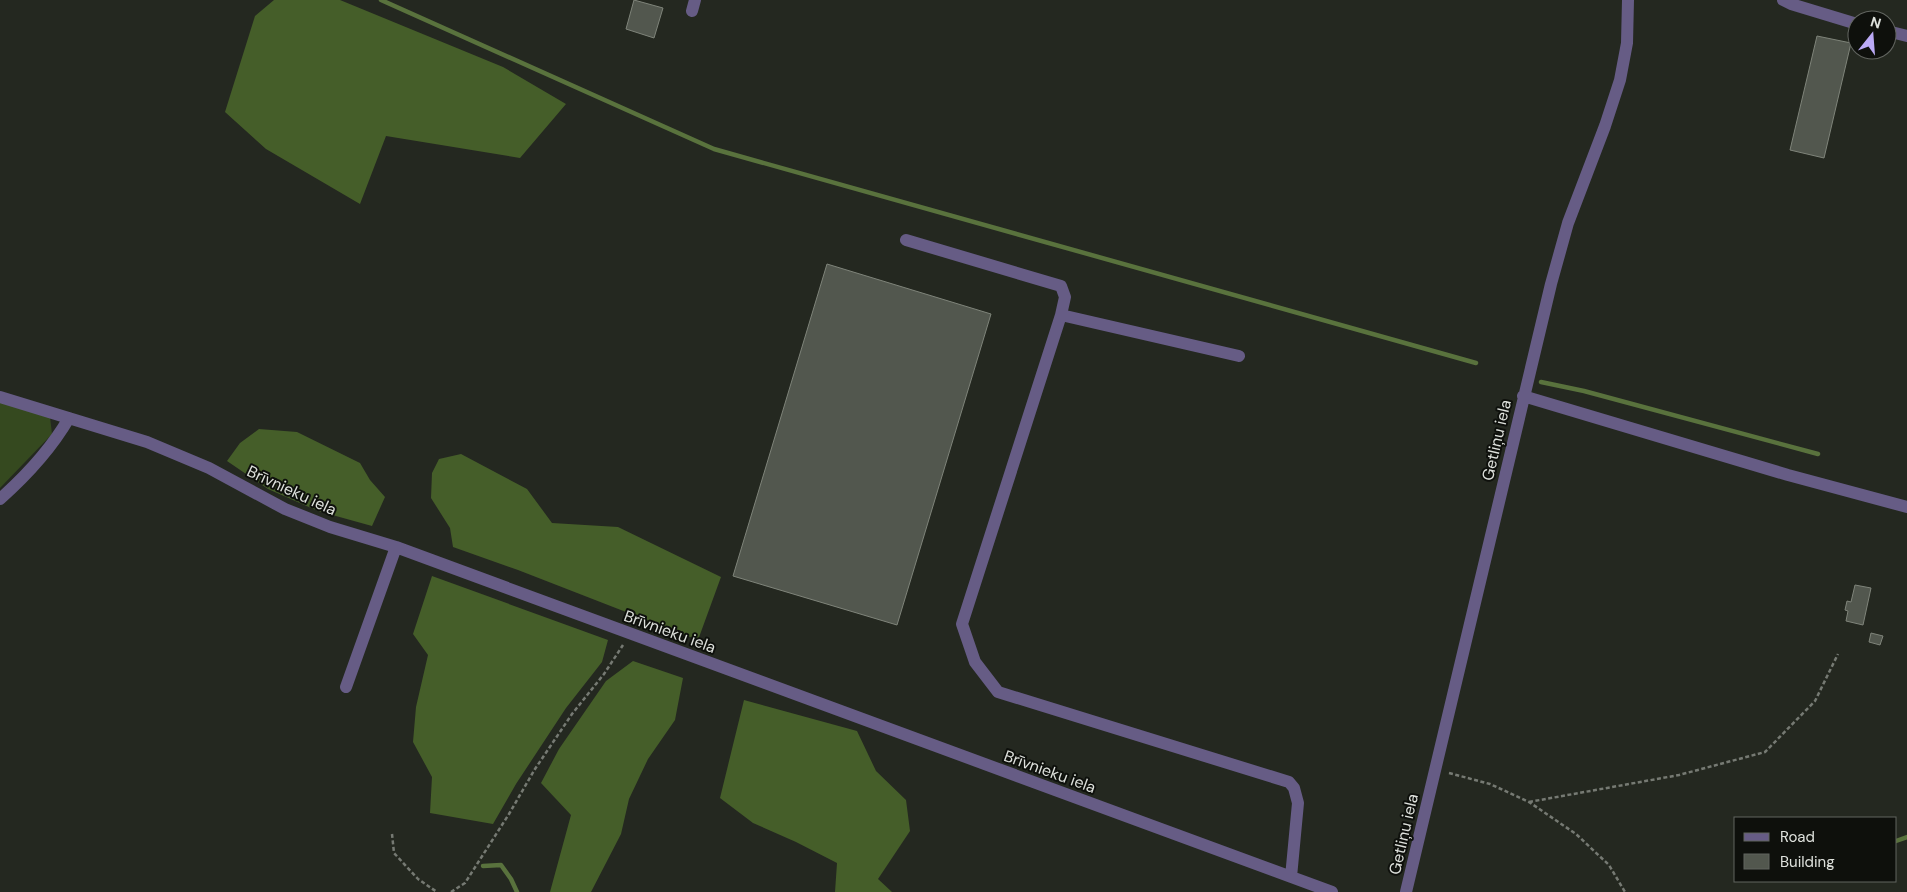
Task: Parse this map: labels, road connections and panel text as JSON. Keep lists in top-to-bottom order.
{
  "streets": {
    "street": ["Getliņu iela", "Brīvnieku iela"]
  },
  "legend": ["Road", "Building"],
  "north": "top"
}
